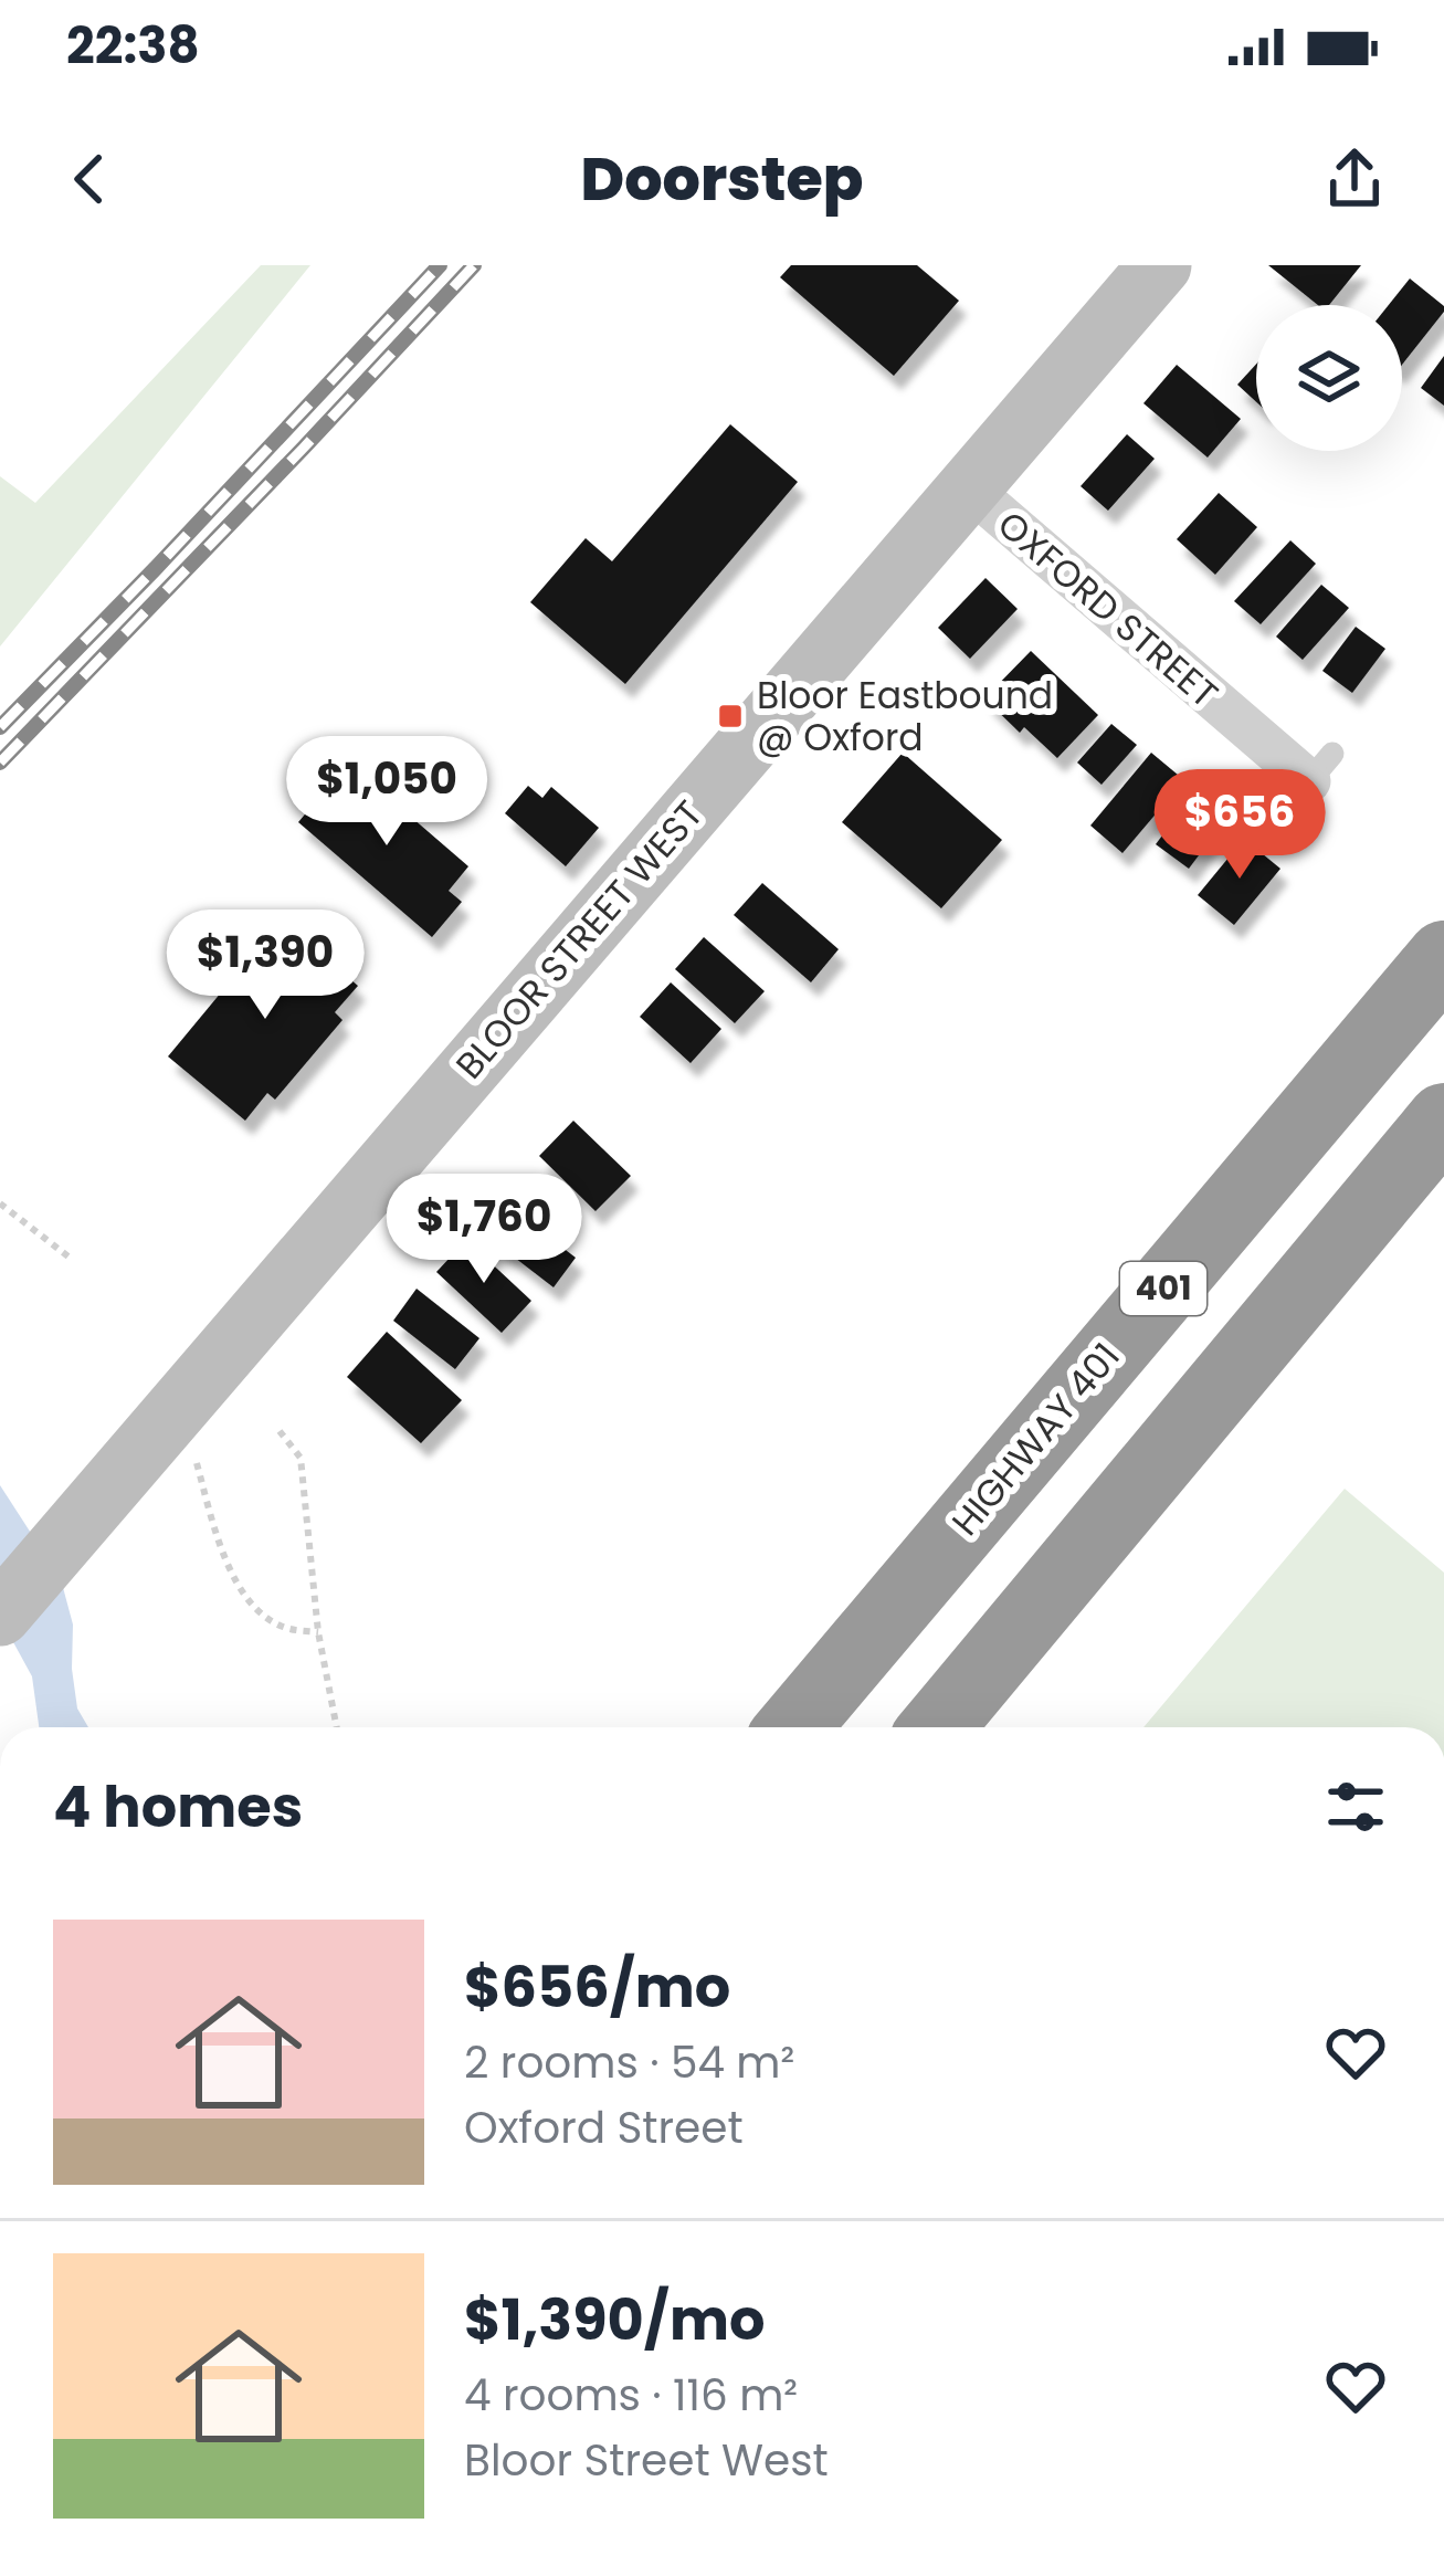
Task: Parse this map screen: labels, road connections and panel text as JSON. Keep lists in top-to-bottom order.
{
  "streets": {
    "highway": ["401", "HIGHWAY 401"],
    "main road": ["BLOOR STREET WEST"],
    "street": ["OXFORD STREET"]
  },
  "crossings": [
    ["OXFORD STREET", "BLOOR STREET WEST"]
  ],
  "places": {
    "transit": ["Bloor Eastbound @ Oxford"]
  },
  "page": {
    "status": "22:38",
    "header": "Doorstep",
    "price": [
      "$1,050",
      "$656",
      "$1,390",
      "$1,760"
    ],
    "heading": "4 homes",
    "list": [
      {
        "name": "$656/mo",
        "note": "2 rooms · 54 m² · Oxford Street"
      },
      {
        "name": "$1,390/mo",
        "note": "4 rooms · 116 m² · Bloor Street West"
      }
    ]
  }
}
